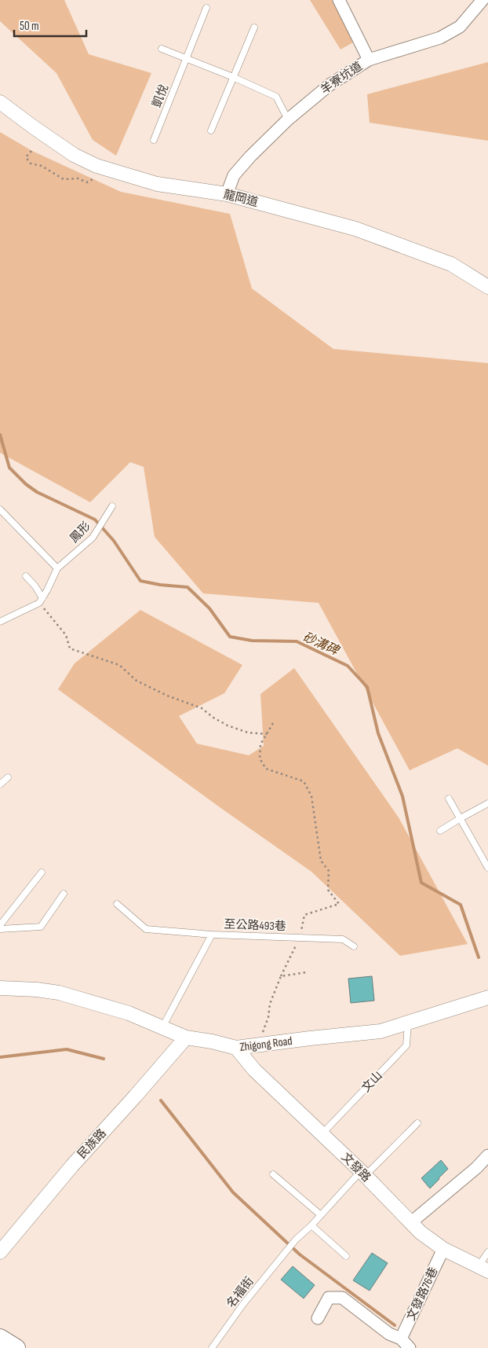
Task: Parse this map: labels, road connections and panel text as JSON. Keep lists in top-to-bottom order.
{
  "streets": {
    "street": [
      "羊寮坑道",
      "龍岡道",
      "Zhigong Road",
      "民族路",
      "文發路",
      "文發路76巷"
    ],
    "lane": [
      "凱悅",
      "鳳形",
      "至公路493巷",
      "文山",
      "名福街"
    ]
  },
  "crossings": [
    ["羊寮坑道", "龍岡道"],
    ["至公路493巷", "Zhigong Road"],
    ["Zhigong Road", "文山"],
    ["Zhigong Road", "民族路"],
    ["Zhigong Road", "文發路"],
    ["文山", "文發路"],
    ["文發路", "文發路76巷"]
  ],
  "water": ["砂溝碑"],
  "scale_bar": "50 m"
}
